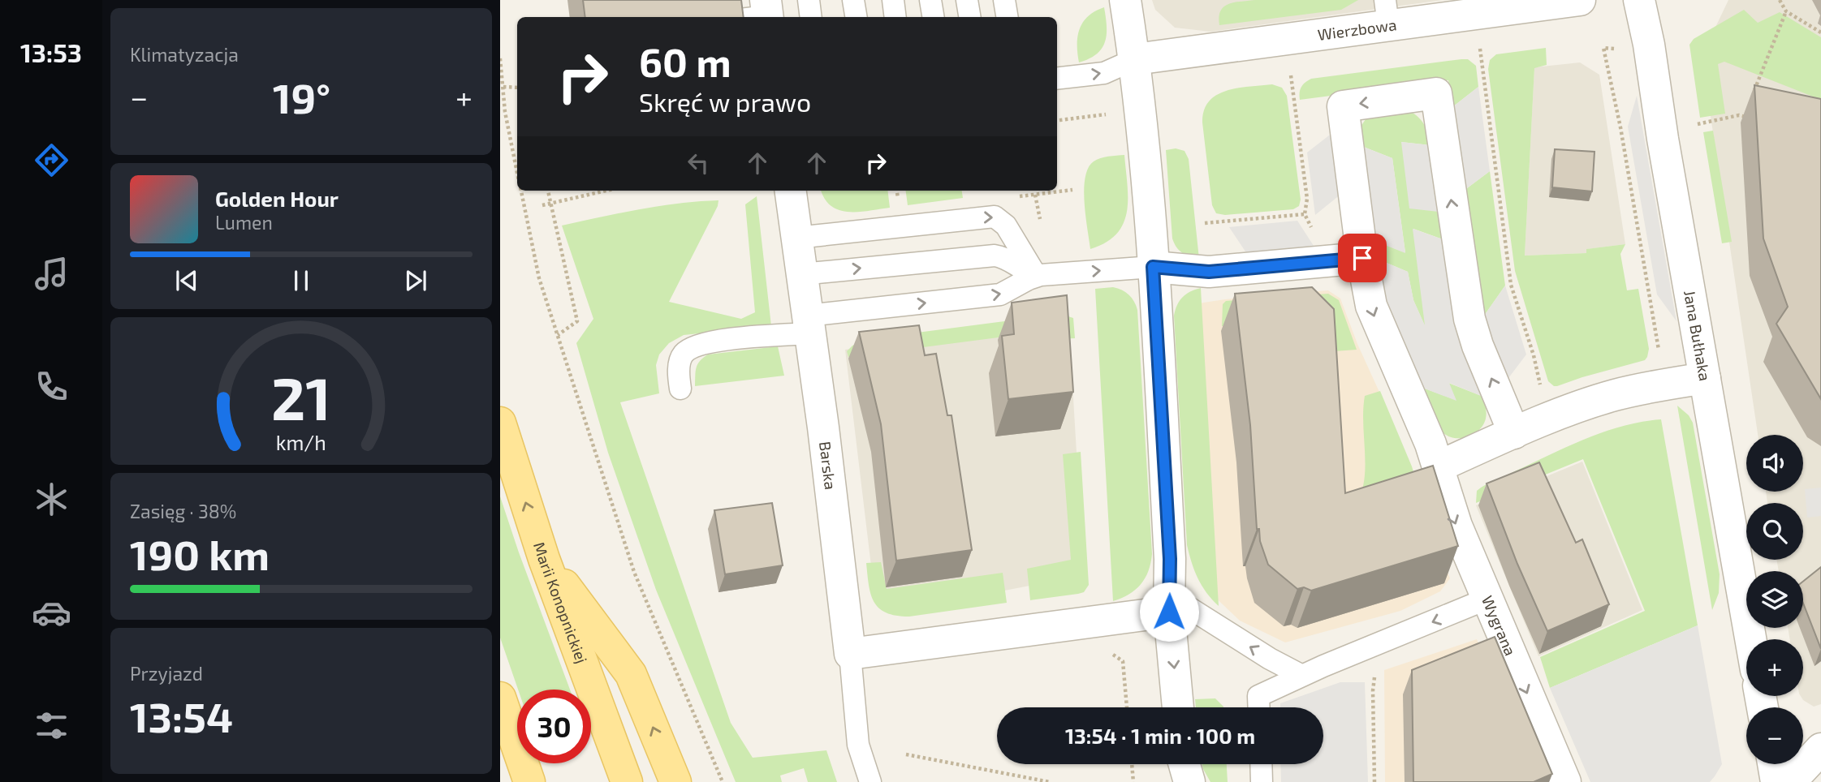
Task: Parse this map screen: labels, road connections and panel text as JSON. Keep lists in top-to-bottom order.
{
  "streets": {
    "main road": ["Marii Konopnickiej"],
    "street": [
      "Wierzbowa",
      "Jana Bułhaka",
      "Barska",
      "Wygrana"
    ]
  },
  "one_way": ["Marii Konopnickiej"],
  "page": {
    "tabs": "13:53",
    "tile": [
      "Klimatyzacja",
      ["Zasięg · 38%", "190 km"],
      ["Przyjazd", "13:54"]
    ],
    "turn": ["60 m", "Skręć w prawo"],
    "heat": ["−", "19°", "+"],
    "song": ["Golden Hour", "Lumen"],
    "map_buttons": ["+", "−"],
    "limit": "30",
    "trip": "13:54 · 1 min · 100 m",
    "gauge": ["21", "km/h"]
  }
}
